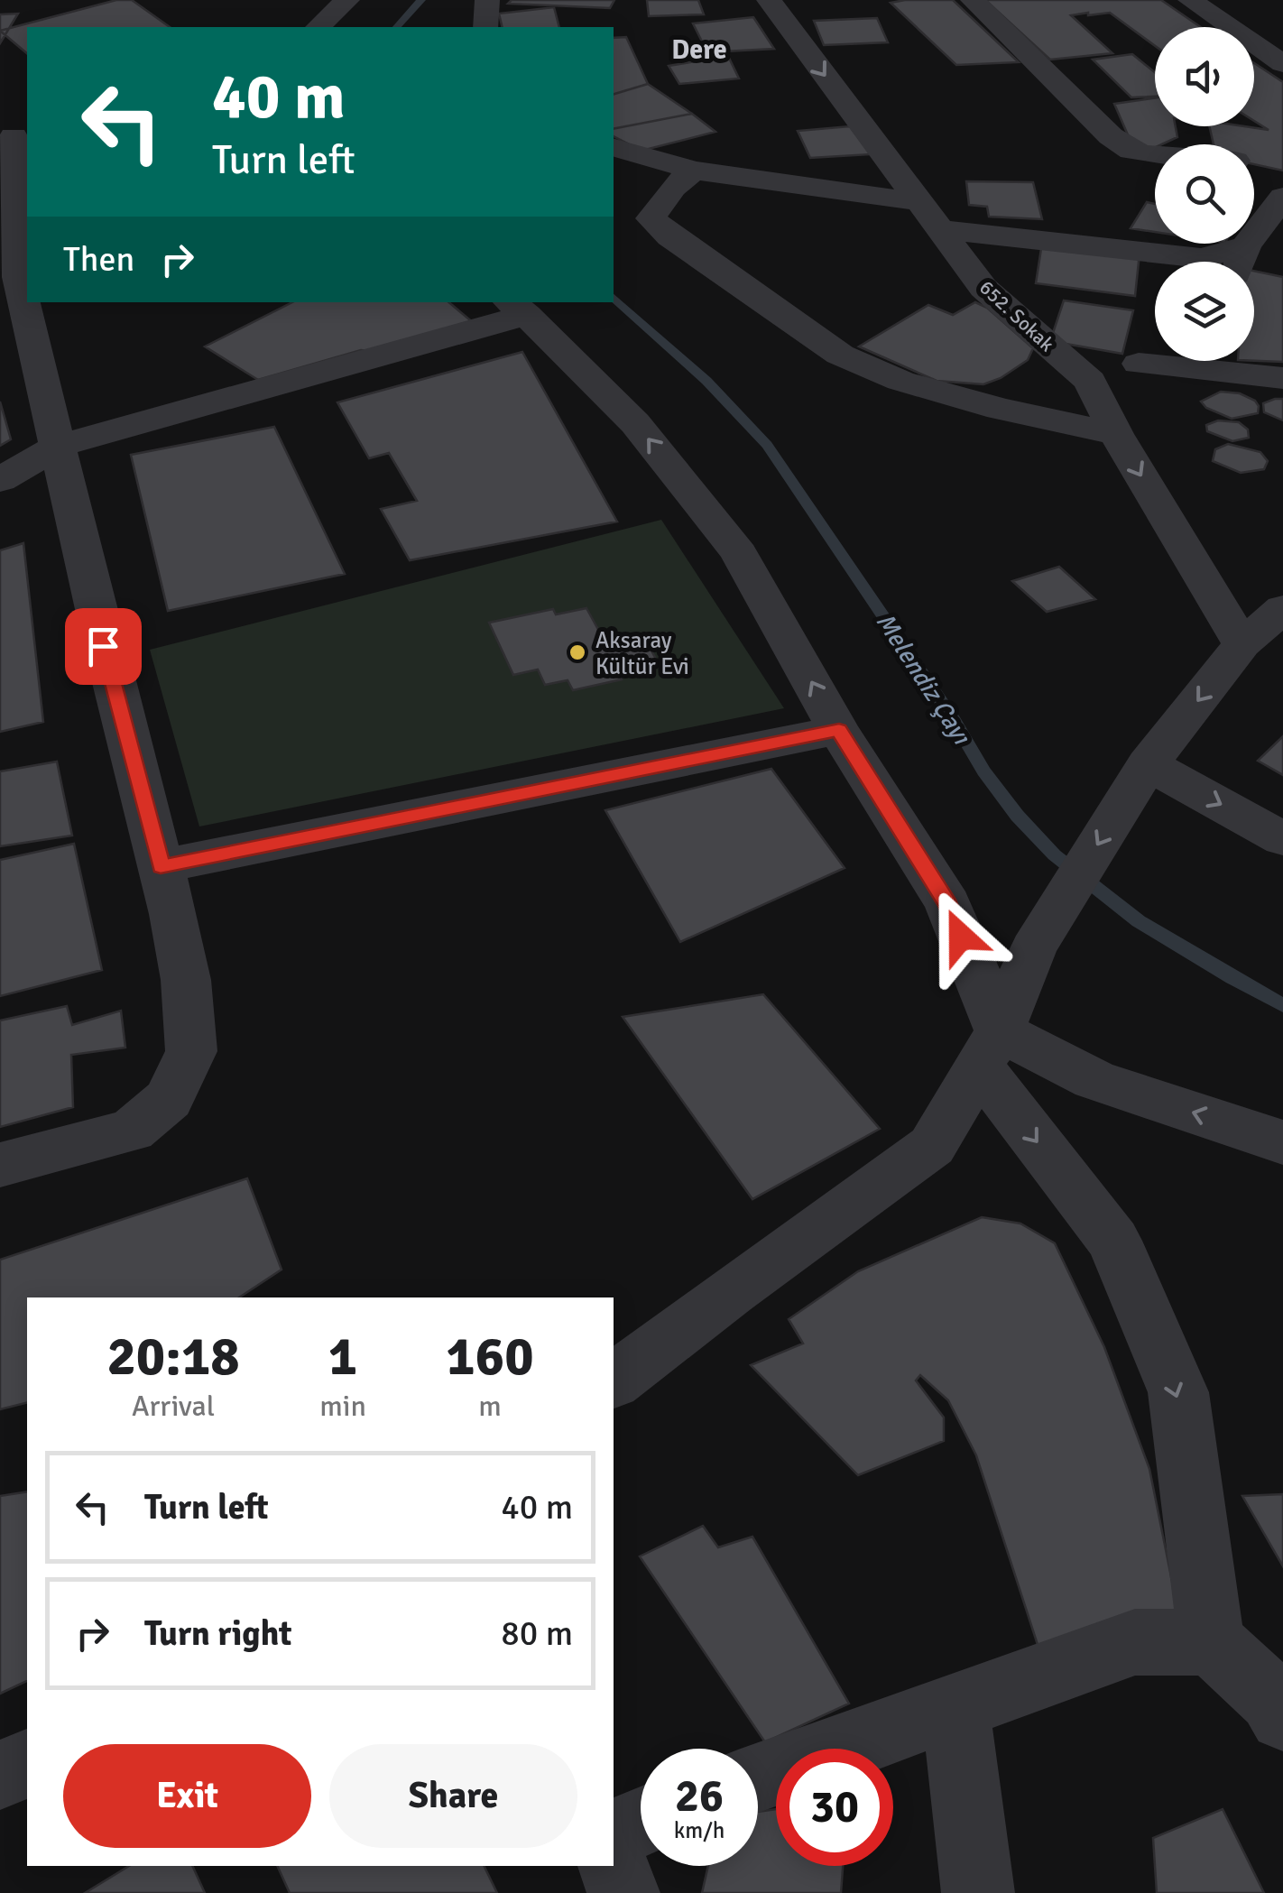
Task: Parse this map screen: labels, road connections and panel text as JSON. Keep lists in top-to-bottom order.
{
  "streets": {
    "street": ["652. Sokak"]
  },
  "districts": ["Dere"],
  "water": ["Melendiz Çayı"],
  "places": ["Aksaray Kültür Evi"],
  "page": {
    "turn": ["40 m", "Turn left"],
    "then": "Then",
    "eta": [
      "20:18",
      "Arrival",
      "1",
      "min",
      "160",
      "m"
    ],
    "list": [
      {
        "name": "Turn left",
        "value": "40 m"
      },
      {
        "name": "Turn right",
        "value": "80 m"
      }
    ],
    "buttons": ["Exit", "Share"],
    "speed": "26 km/h",
    "limit": "30"
  }
}
